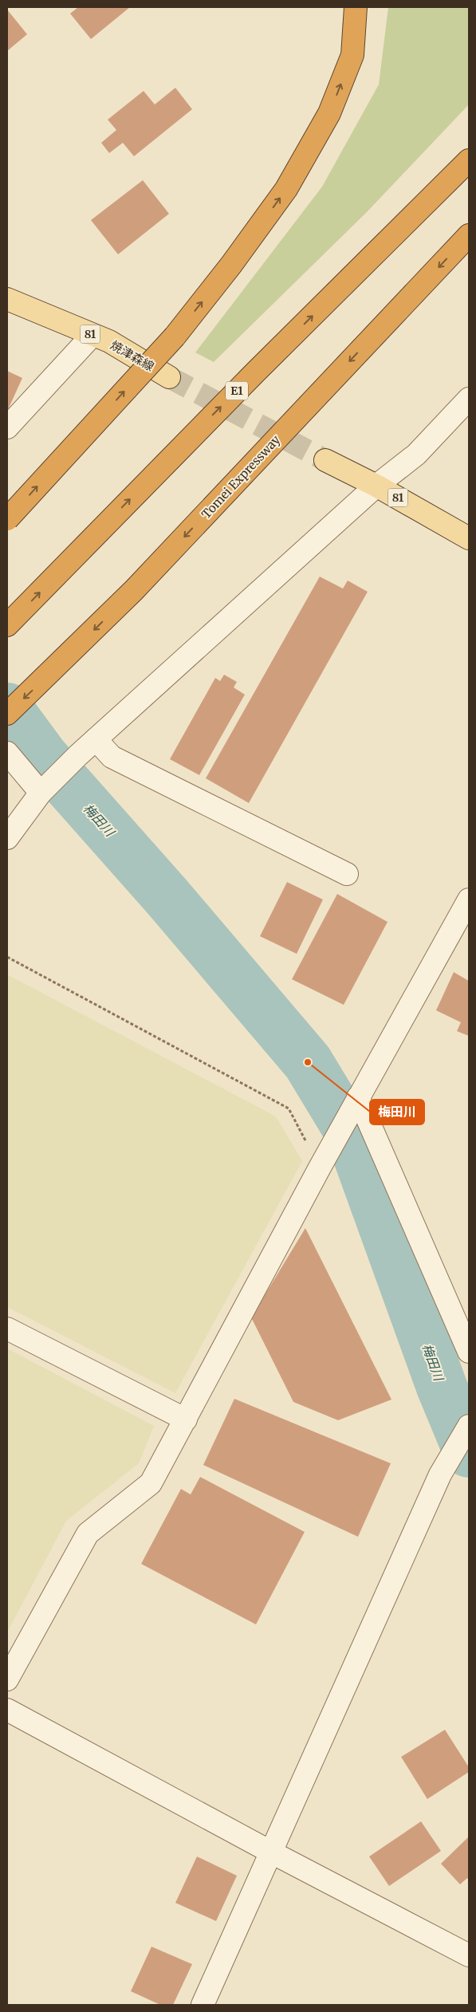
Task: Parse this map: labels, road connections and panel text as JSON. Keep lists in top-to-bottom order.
{
  "streets": {
    "highway": ["E1", "Tomei Expressway"],
    "main road": ["81", "焼津森線"]
  },
  "water": ["梅田川"],
  "places": ["梅田川"]
}
